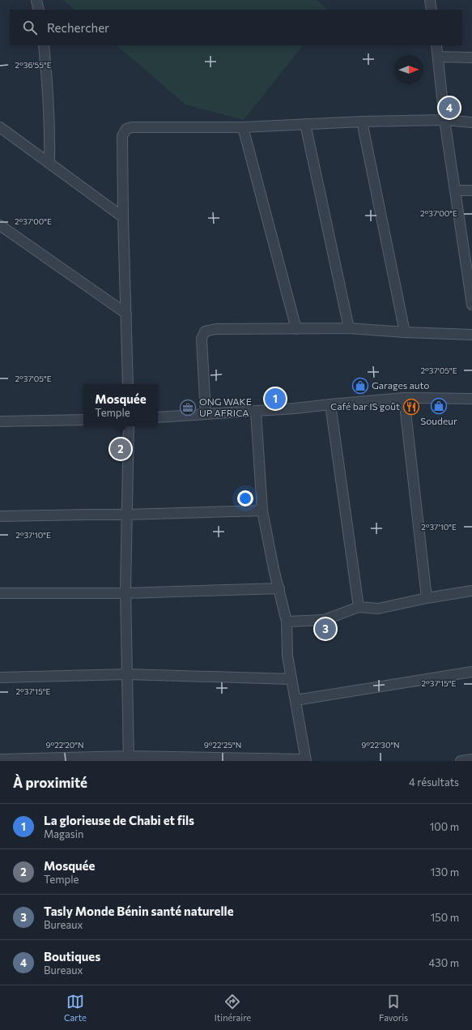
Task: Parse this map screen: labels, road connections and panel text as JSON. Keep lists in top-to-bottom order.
{
  "places": {
    "shop": ["Garages auto", "Soudeur"],
    "restaurant": ["Café bar IS goût"],
    "office": ["ONG WAKE UP AFRICA"]
  },
  "north": "right",
  "page": {
    "search": "Rechercher",
    "pins": [
      "4",
      "1",
      "2",
      "3"
    ],
    "popup": ["Mosquée", "Temple"],
    "heading": ["À proximité", "4 résultats"],
    "list": [
      {
        "mark": "1",
        "name": "La glorieuse de Chabi et fils",
        "note": "Magasin",
        "value": "100 m"
      },
      {
        "mark": "2",
        "name": "Mosquée",
        "note": "Temple",
        "value": "130 m"
      },
      {
        "mark": "3",
        "name": "Tasly Monde Bénin santé naturelle",
        "note": "Bureaux",
        "value": "150 m"
      },
      {
        "mark": "4",
        "name": "Boutiques",
        "note": "Bureaux",
        "value": "430 m"
      }
    ],
    "nav": ["Carte", "Itinéraire", "Favoris"]
  },
  "coordinates": [
    "2°36'55\"E",
    "2°37'00\"E",
    "2°37'05\"E",
    "2°37'10\"E",
    "2°37'15\"E",
    "9°22'20\"N",
    "9°22'25\"N",
    "9°22'30\"N"
  ]
}
